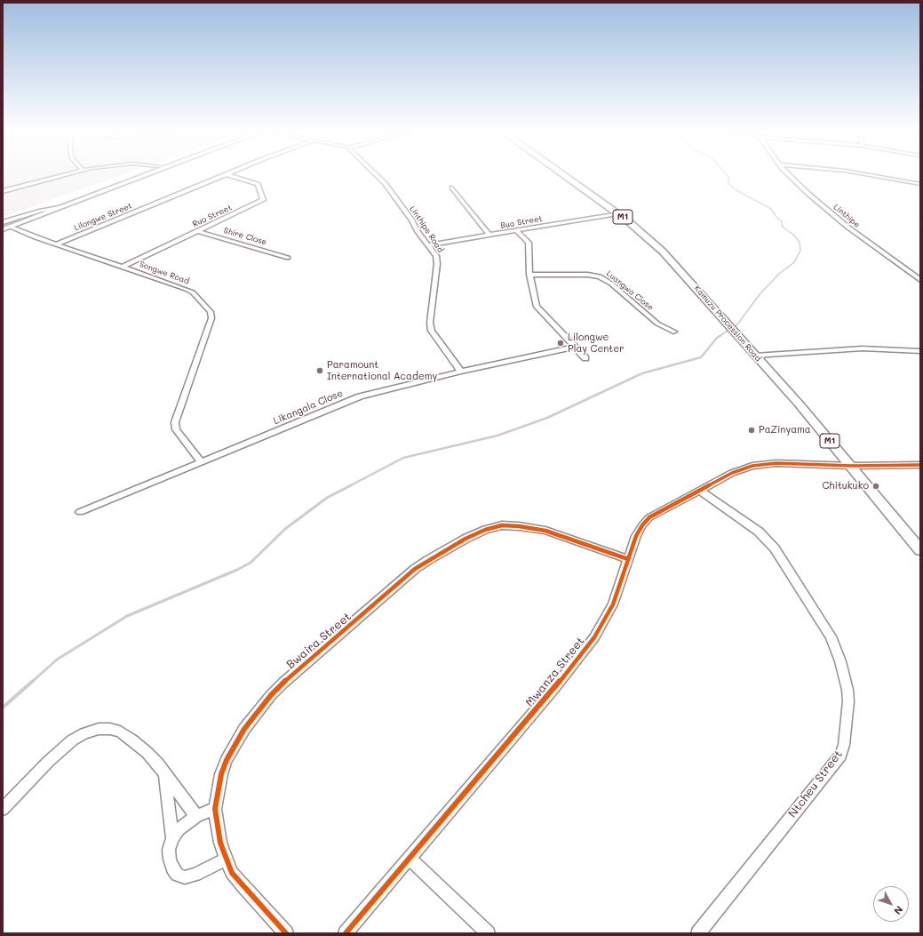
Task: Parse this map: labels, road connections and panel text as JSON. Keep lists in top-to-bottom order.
{
  "streets": {
    "highway": ["M1", "Kamuzu Procession Road"],
    "street": [
      "Ruo Street",
      "Linthipe",
      "Lilongwe Street",
      "Bua Street",
      "Linthipe Road",
      "Shire Close",
      "Songwe Road",
      "Luangwa Close",
      "Likangala Close",
      "Bwaira Street",
      "Mwanza Street",
      "Ntcheu Street"
    ]
  },
  "crossings": [
    ["Ruo Street", "Shire Close"],
    ["Ruo Street", "Songwe Road"],
    ["Lilongwe Street", "Songwe Road"],
    ["Bua Street", "Linthipe Road"],
    ["Bua Street", "Kamuzu Procession Road"],
    ["Linthipe Road", "Likangala Close"],
    ["Songwe Road", "Likangala Close"],
    ["Kamuzu Procession Road", "Mwanza Street"],
    ["Bwaira Street", "Mwanza Street"],
    ["Mwanza Street", "Ntcheu Street"]
  ],
  "places": [
    "Lilongwe Play Center",
    "Paramount International Academy",
    "PaZinyama",
    "Chitukuko"
  ],
  "north": "bottom right"
}
